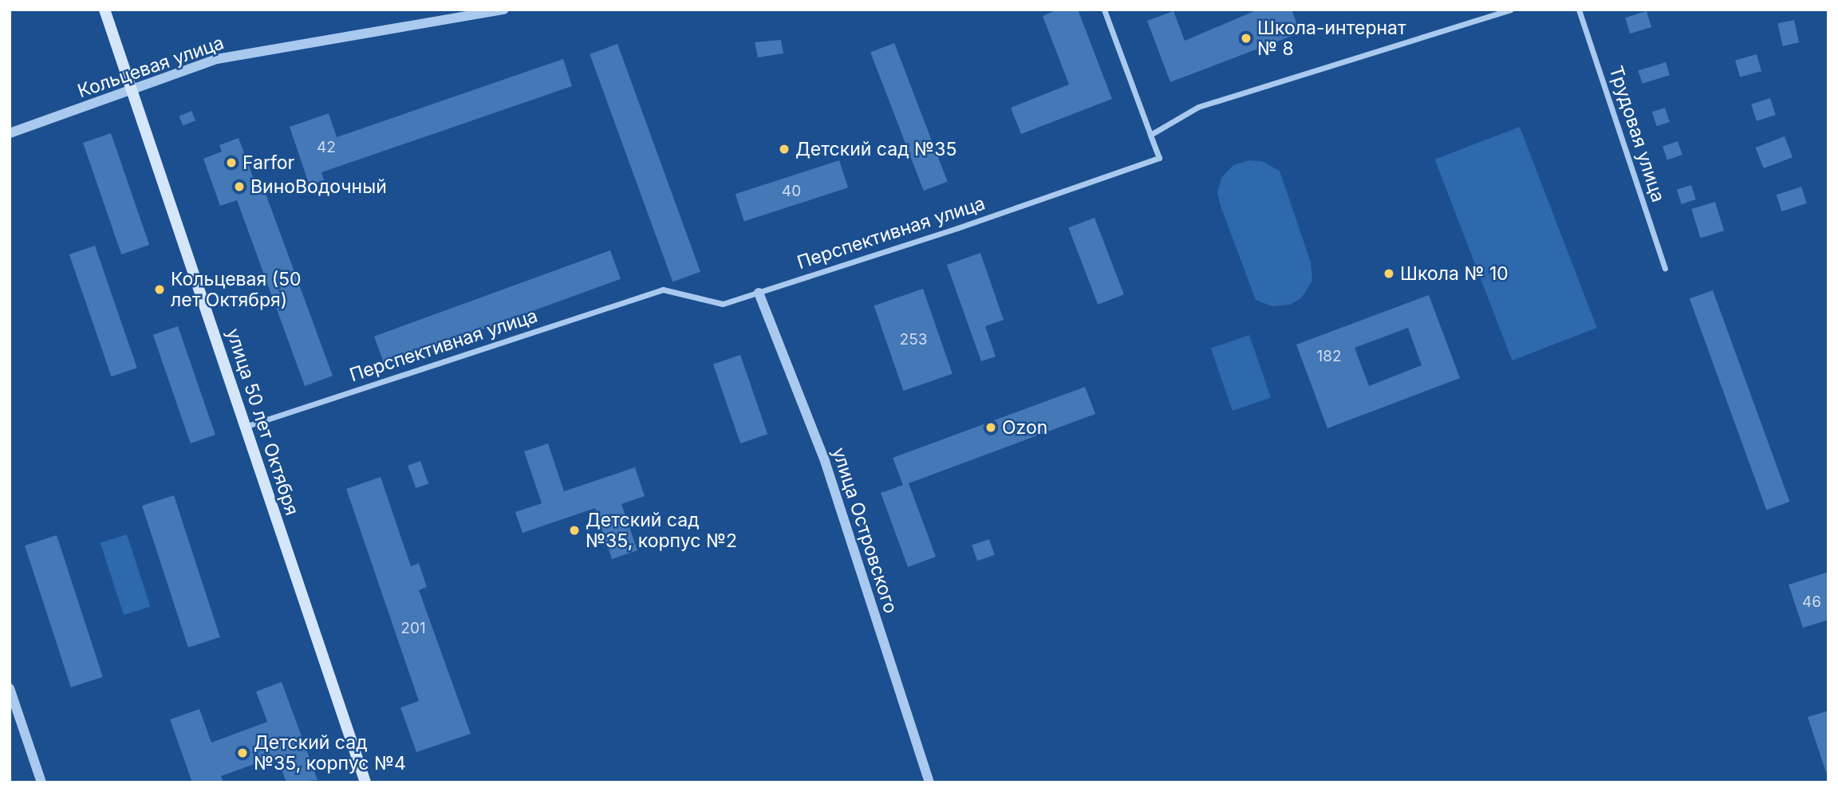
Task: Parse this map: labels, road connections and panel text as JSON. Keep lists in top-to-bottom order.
{
  "streets": {
    "main road": ["улица 50 лет Октября"],
    "street": [
      "Кольцевая улица",
      "Трудовая улица",
      "Перспективная улица",
      "улица Островского"
    ]
  },
  "crossings": [
    ["Кольцевая улица", "улица 50 лет Октября"],
    ["Перспективная улица", "улица 50 лет Октября"],
    ["Перспективная улица", "улица Островского"]
  ],
  "places": [
    "Школа-интернат № 8",
    "Детский сад №35",
    "Farfor",
    "ВиноВодочный",
    "Школа № 10",
    "Кольцевая (50 лет Октября)",
    "Ozon",
    "Детский сад №35, корпус №2",
    "Детский сад №35, корпус №4"
  ],
  "house_numbers": [
    "42",
    "40",
    "253",
    "182",
    "46",
    "201"
  ]
}
